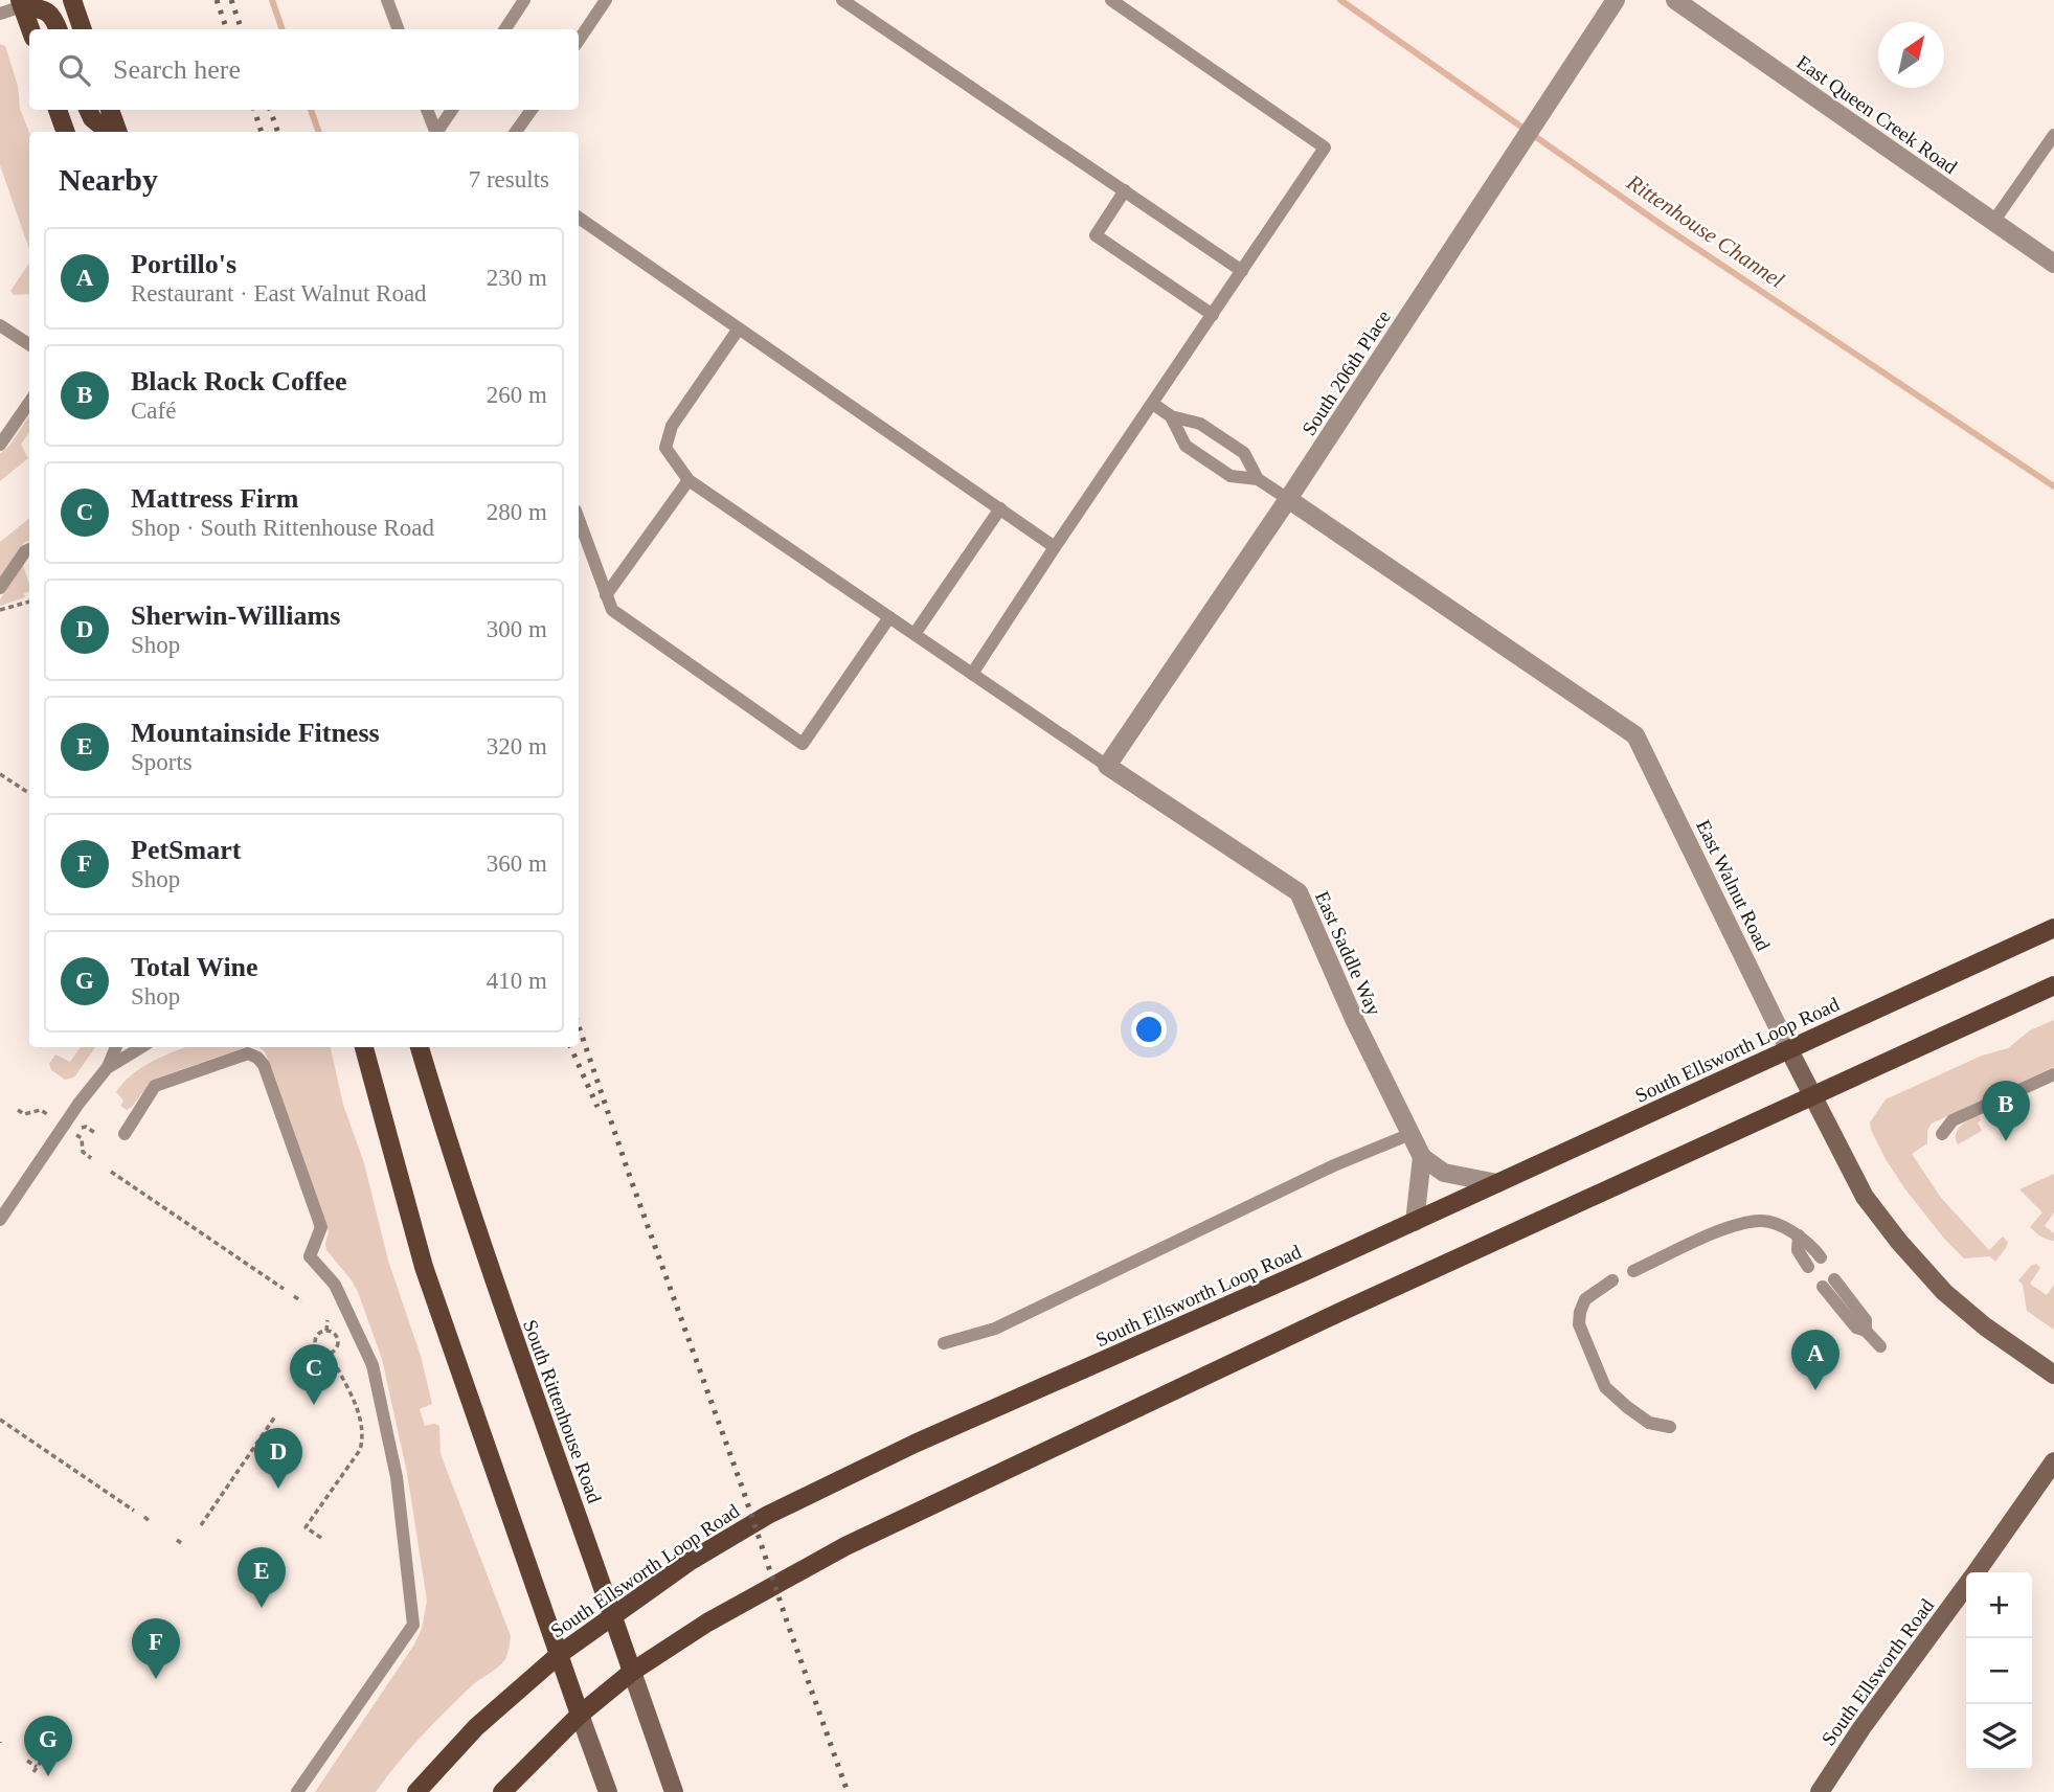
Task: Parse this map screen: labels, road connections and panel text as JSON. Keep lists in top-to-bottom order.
{
  "streets": {
    "main road": ["South Ellsworth Loop Road", "South Rittenhouse Road"],
    "street": [
      "East Queen Creek Road",
      "South 206th Place",
      "East Walnut Road",
      "East Saddle Way",
      "South Ellsworth Road"
    ]
  },
  "crossings": [
    ["South 206th Place", "East Walnut Road"],
    ["South 206th Place", "East Saddle Way"],
    ["East Walnut Road", "South Ellsworth Loop Road"],
    ["South Ellsworth Loop Road", "South Rittenhouse Road"]
  ],
  "water": ["Rittenhouse Channel"],
  "north": "top right",
  "page": {
    "search": "Search here",
    "heading": ["Nearby", "7 results"],
    "list": [
      {
        "mark": "A",
        "name": "Portillo's",
        "note": "Restaurant · East Walnut Road",
        "value": "230 m"
      },
      {
        "mark": "B",
        "name": "Black Rock Coffee",
        "note": "Café",
        "value": "260 m"
      },
      {
        "mark": "C",
        "name": "Mattress Firm",
        "note": "Shop · South Rittenhouse Road",
        "value": "280 m"
      },
      {
        "mark": "D",
        "name": "Sherwin-Williams",
        "note": "Shop",
        "value": "300 m"
      },
      {
        "mark": "E",
        "name": "Mountainside Fitness",
        "note": "Sports",
        "value": "320 m"
      },
      {
        "mark": "F",
        "name": "PetSmart",
        "note": "Shop",
        "value": "360 m"
      },
      {
        "mark": "G",
        "name": "Total Wine",
        "note": "Shop",
        "value": "410 m"
      }
    ],
    "pins": [
      "B",
      "A",
      "C",
      "D",
      "E",
      "F",
      "G"
    ],
    "map_buttons": ["+", "−"]
  }
}
